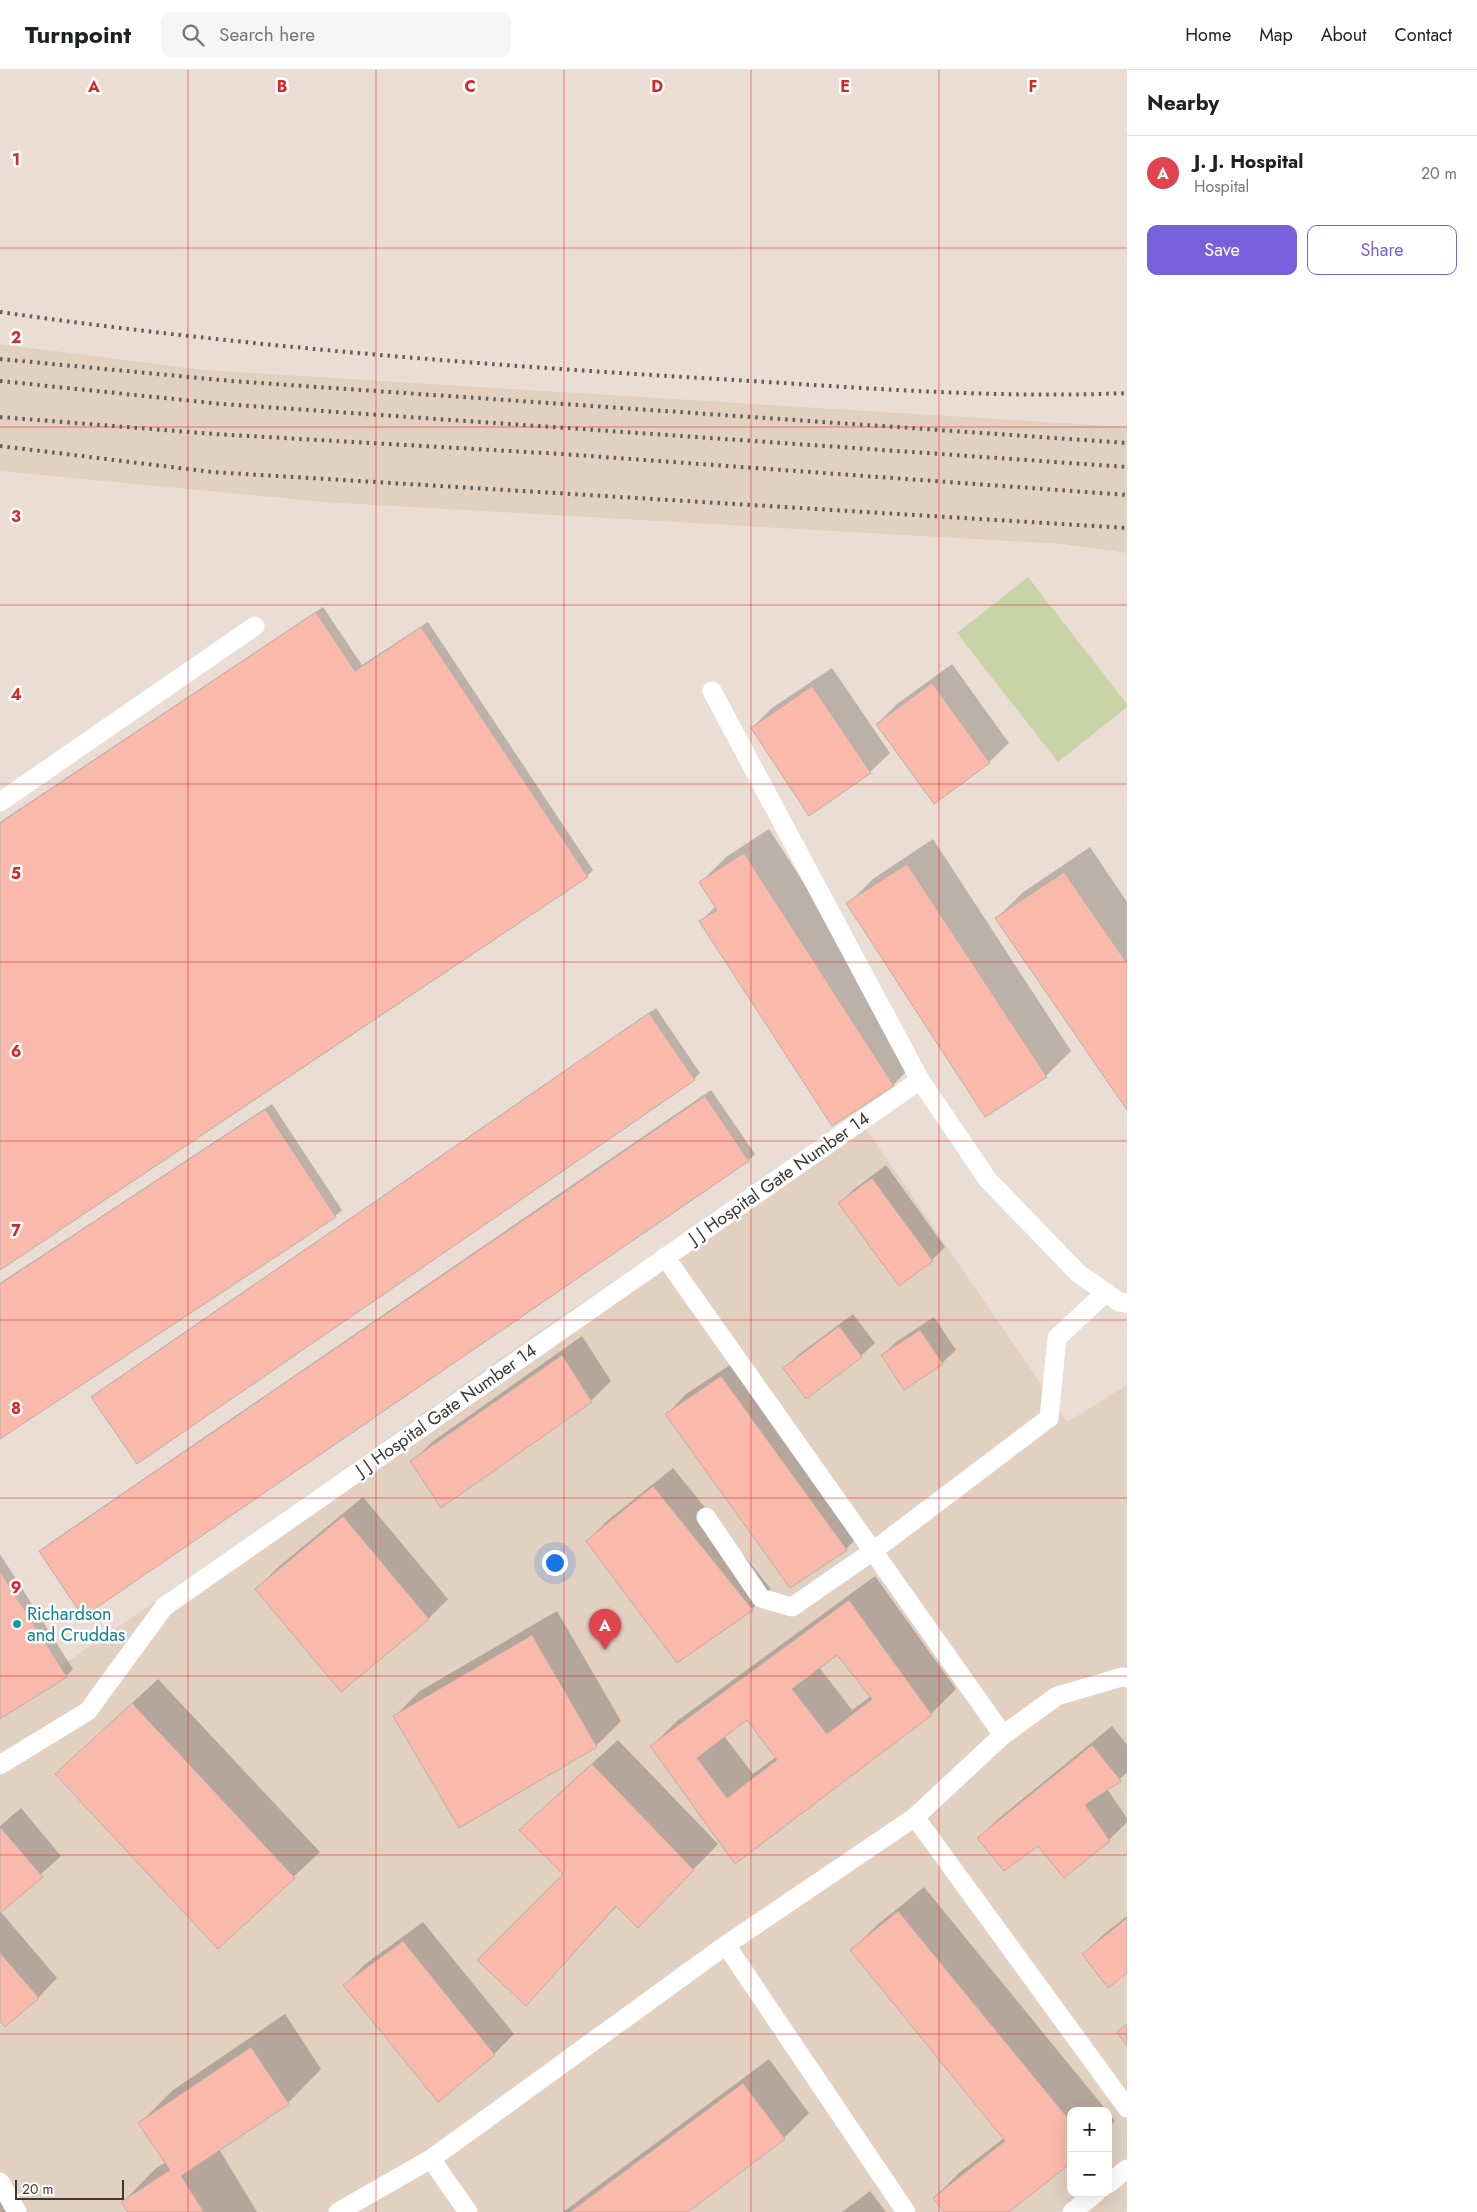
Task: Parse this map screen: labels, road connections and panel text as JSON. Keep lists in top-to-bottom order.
{
  "streets": {
    "lane": ["J J Hospital Gate Number 14"]
  },
  "places": ["Richardson and Cruddas"],
  "scale_bar": "20 m",
  "page": {
    "header": "Turnpoint",
    "search": "Search here",
    "nav": [
      "Home",
      "Map",
      "About",
      "Contact"
    ],
    "heading": "Nearby",
    "list": [
      {
        "mark": "A",
        "name": "J. J. Hospital",
        "note": "Hospital",
        "value": "20 m"
      }
    ],
    "buttons": ["Save", "Share"],
    "pins": "A",
    "map_buttons": ["+", "−"],
    "scale": "20 m"
  },
  "grid": {
    "columns": [
      "A",
      "B",
      "C",
      "D",
      "E",
      "F"
    ],
    "rows": [
      "1",
      "2",
      "3",
      "4",
      "5",
      "6",
      "7",
      "8",
      "9"
    ]
  }
}
